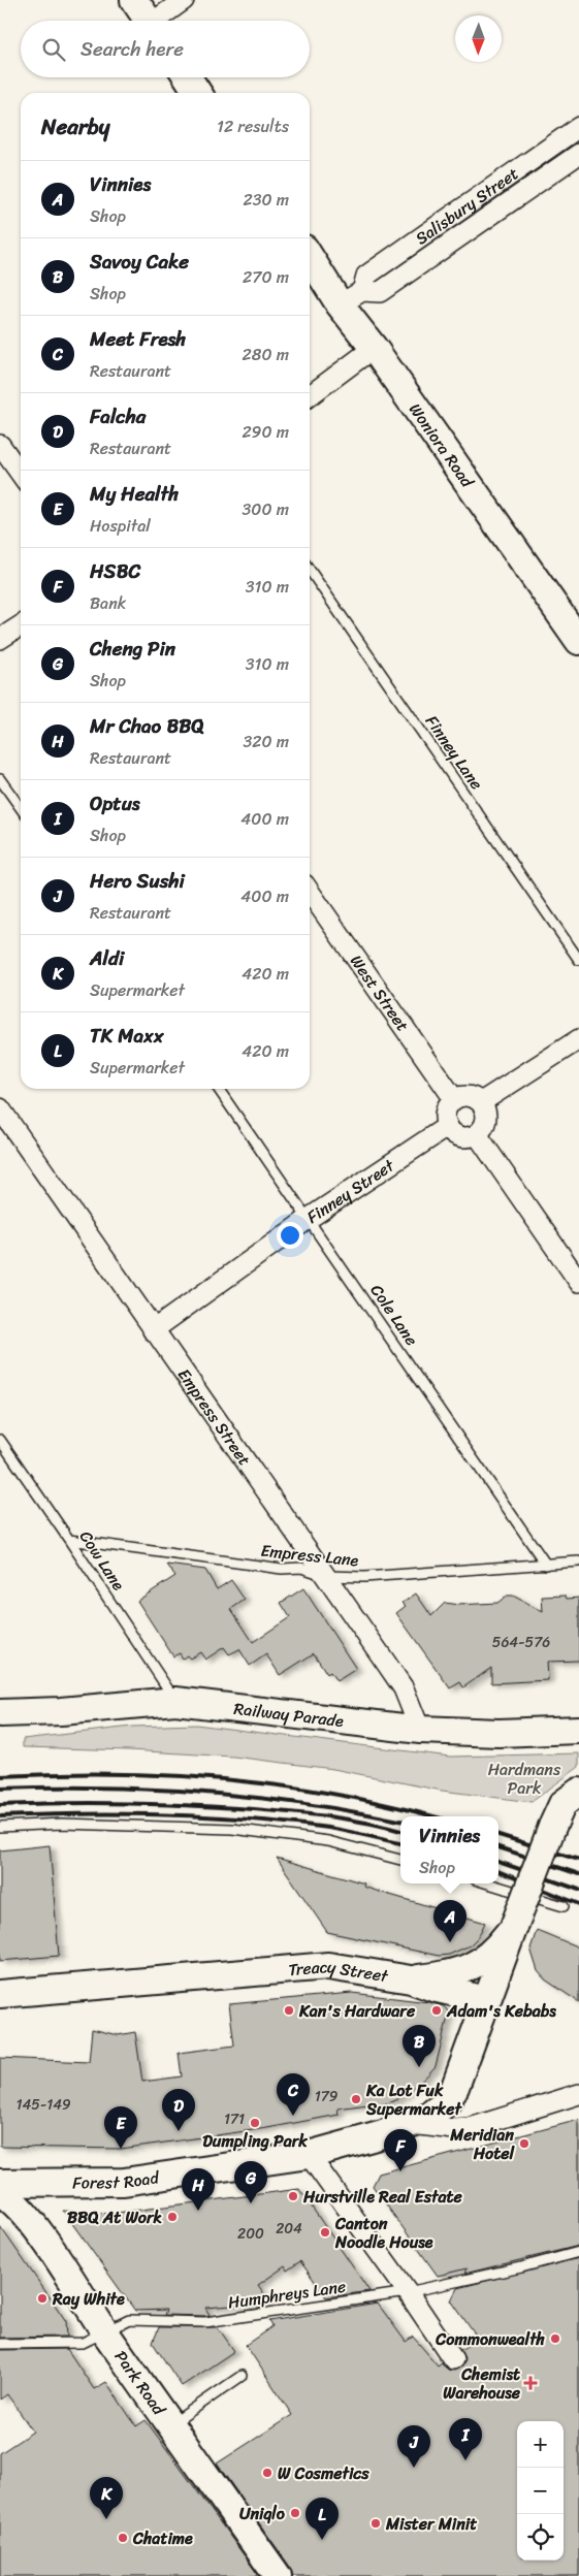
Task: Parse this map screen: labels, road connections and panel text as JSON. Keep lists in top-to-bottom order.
{
  "streets": {
    "street": [
      "Salisbury Street",
      "Woniora Road",
      "West Street",
      "Finney Street",
      "Empress Street",
      "Railway Parade",
      "Treacy Street",
      "Forest Road",
      "Park Road"
    ],
    "lane": [
      "Finney Lane",
      "Cole Lane",
      "Empress Lane",
      "Cow Lane",
      "Humphreys Lane"
    ]
  },
  "crossings": [
    ["Salisbury Street", "Woniora Road"],
    ["West Street", "Finney Street"],
    ["Finney Street", "Cole Lane"],
    ["Finney Street", "Empress Street"],
    ["Cole Lane", "Empress Lane"],
    ["Empress Street", "Empress Lane"],
    ["Empress Street", "Railway Parade"],
    ["Empress Lane", "Cow Lane"],
    ["Cow Lane", "Railway Parade"],
    ["Treacy Street", "Forest Road"],
    ["Humphreys Lane", "Park Road"]
  ],
  "parks": ["Hardmans Park"],
  "places": {
    "other": [
      "Kan's Hardware",
      "Adam's Kebabs",
      "Ka Lot Fuk Supermarket",
      "Dumpling Park",
      "Meridian Hotel",
      "Hurstville Real Estate",
      "BBQ At Work",
      "Canton Noodle House",
      "Ray White",
      "Commonwealth",
      "W Cosmetics",
      "Uniqlo",
      "Mister Minit",
      "Chatime"
    ],
    "health": ["Chemist Warehouse"]
  },
  "house_numbers": [
    "564-576",
    "179",
    "145-149",
    "171",
    "204",
    "200"
  ],
  "north": "bottom",
  "page": {
    "search": "Search here",
    "heading": ["Nearby", "12 results"],
    "list": [
      {
        "mark": "A",
        "name": "Vinnies",
        "note": "Shop",
        "value": "230 m"
      },
      {
        "mark": "B",
        "name": "Savoy Cake",
        "note": "Shop",
        "value": "270 m"
      },
      {
        "mark": "C",
        "name": "Meet Fresh",
        "note": "Restaurant",
        "value": "280 m"
      },
      {
        "mark": "D",
        "name": "Falcha",
        "note": "Restaurant",
        "value": "290 m"
      },
      {
        "mark": "E",
        "name": "My Health",
        "note": "Hospital",
        "value": "300 m"
      },
      {
        "mark": "F",
        "name": "HSBC",
        "note": "Bank",
        "value": "310 m"
      },
      {
        "mark": "G",
        "name": "Cheng Pin",
        "note": "Shop",
        "value": "310 m"
      },
      {
        "mark": "H",
        "name": "Mr Chao BBQ",
        "note": "Restaurant",
        "value": "320 m"
      },
      {
        "mark": "I",
        "name": "Optus",
        "note": "Shop",
        "value": "400 m"
      },
      {
        "mark": "J",
        "name": "Hero Sushi",
        "note": "Restaurant",
        "value": "400 m"
      },
      {
        "mark": "K",
        "name": "Aldi",
        "note": "Supermarket",
        "value": "420 m"
      },
      {
        "mark": "L",
        "name": "TK Maxx",
        "note": "Supermarket",
        "value": "420 m"
      }
    ],
    "popup": ["Vinnies", "Shop"],
    "pins": [
      "A",
      "B",
      "C",
      "D",
      "E",
      "F",
      "G",
      "H",
      "I",
      "J",
      "K",
      "L"
    ],
    "map_buttons": ["+", "−"]
  }
}
